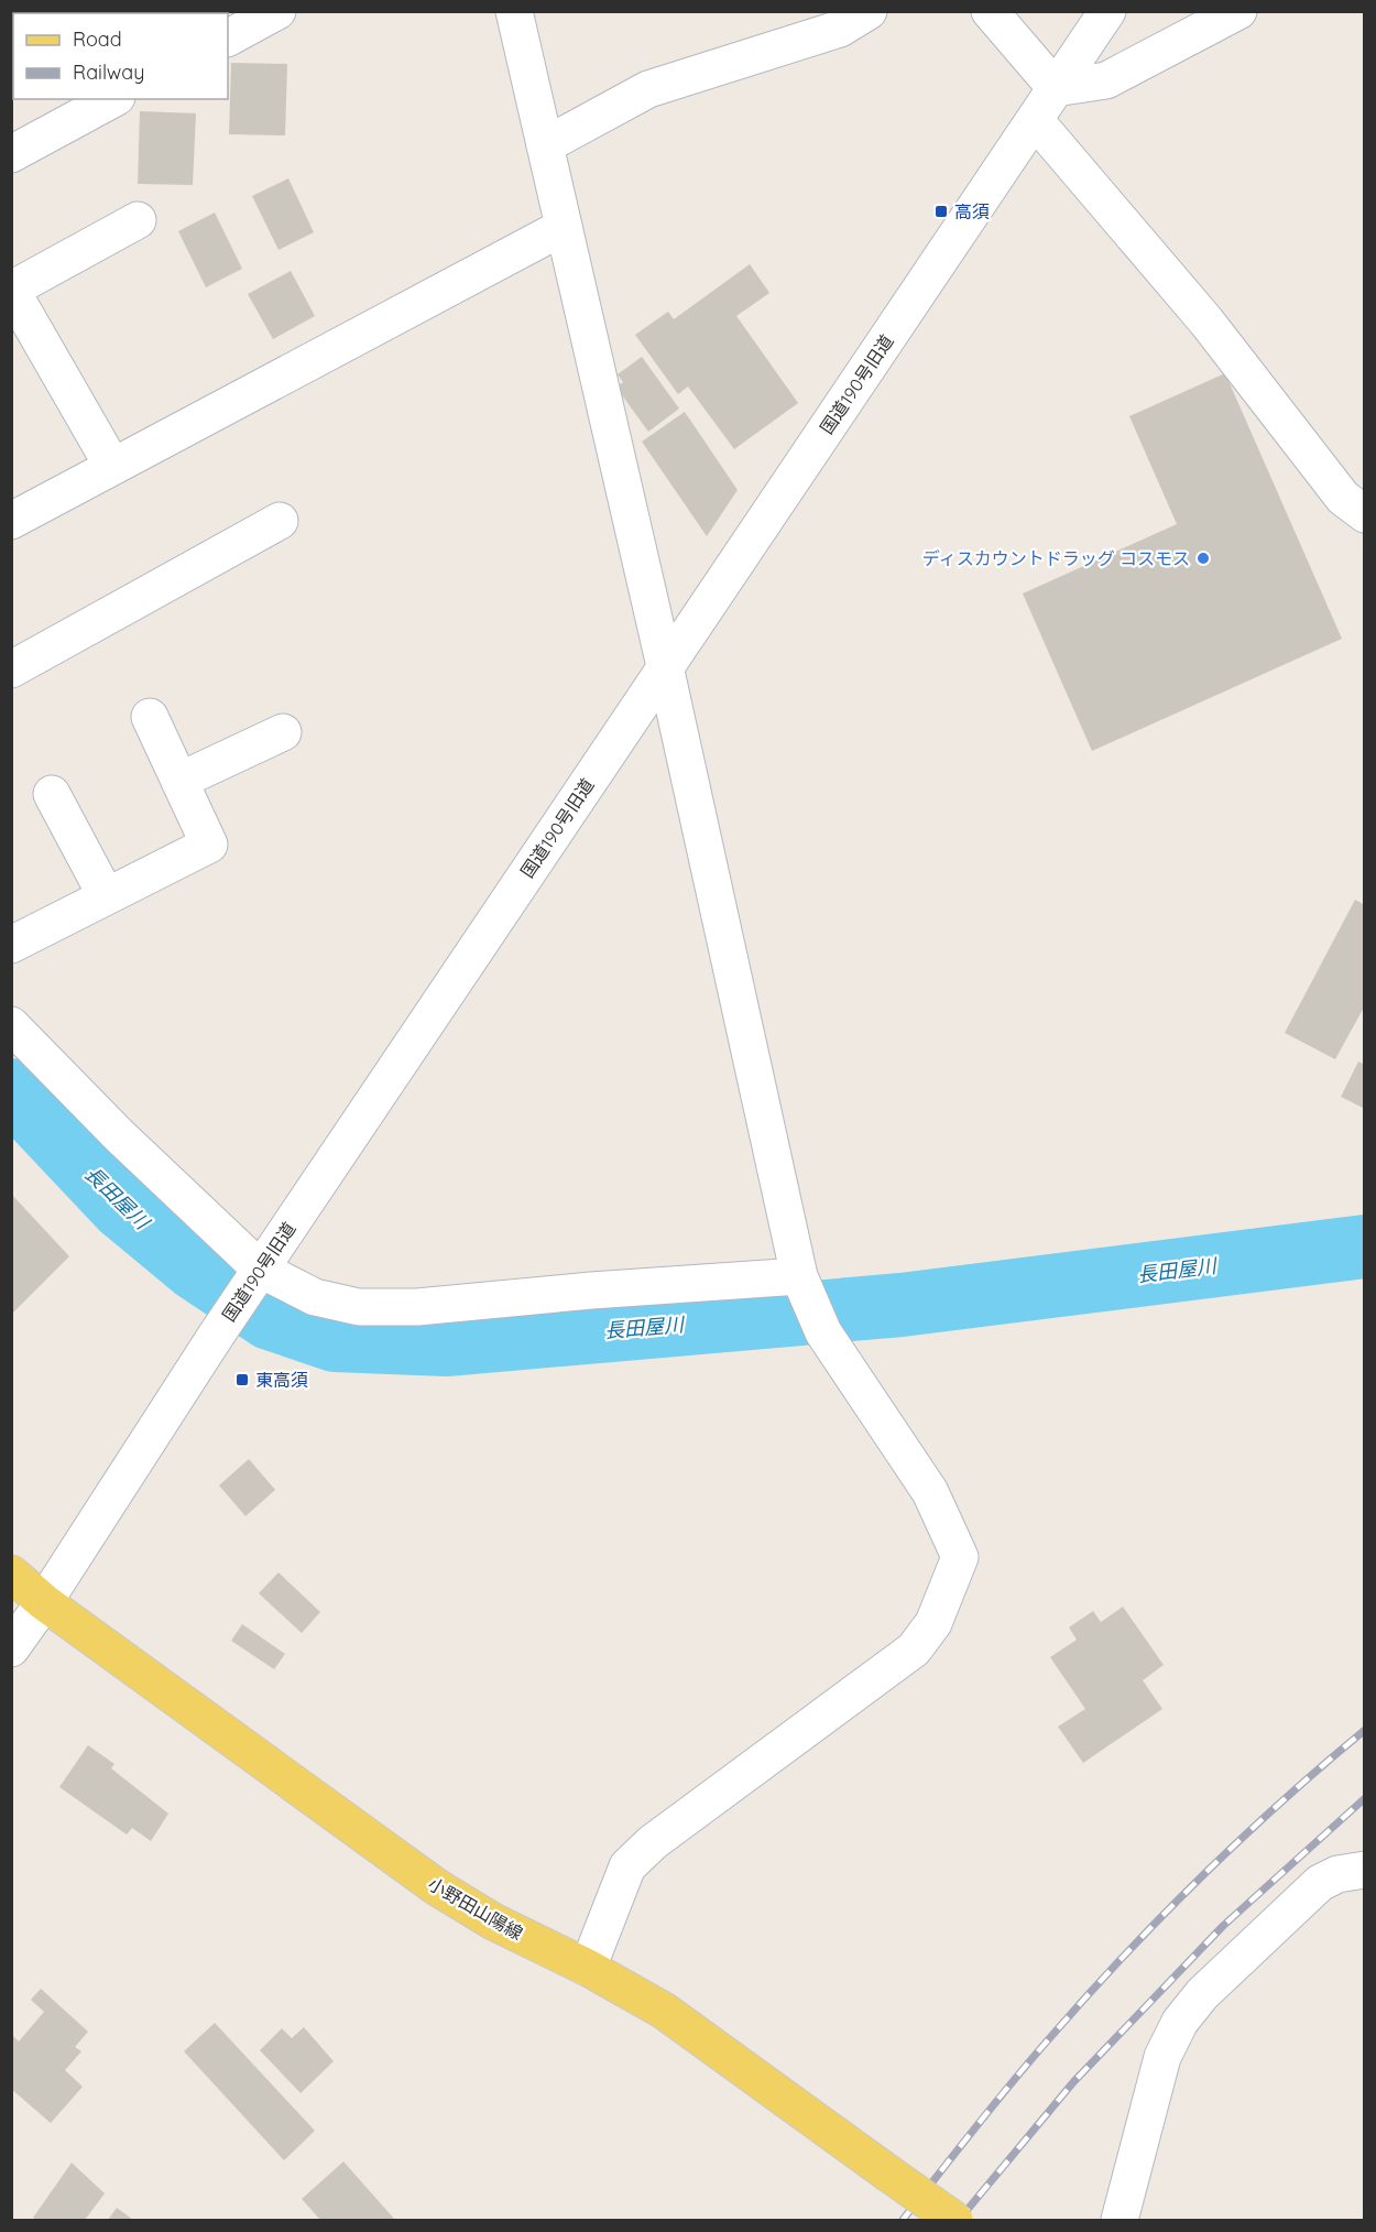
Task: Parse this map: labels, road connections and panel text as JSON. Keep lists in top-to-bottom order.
{
  "streets": {
    "main road": ["小野田山陽線"],
    "street": ["国道190号旧道"]
  },
  "crossings": [
    ["国道190号旧道", "小野田山陽線"]
  ],
  "water": ["長田屋川"],
  "places": {
    "transit": ["高須", "東高須"],
    "other": ["ディスカウントドラッグ コスモス"]
  },
  "legend": ["Road", "Railway"]
}
